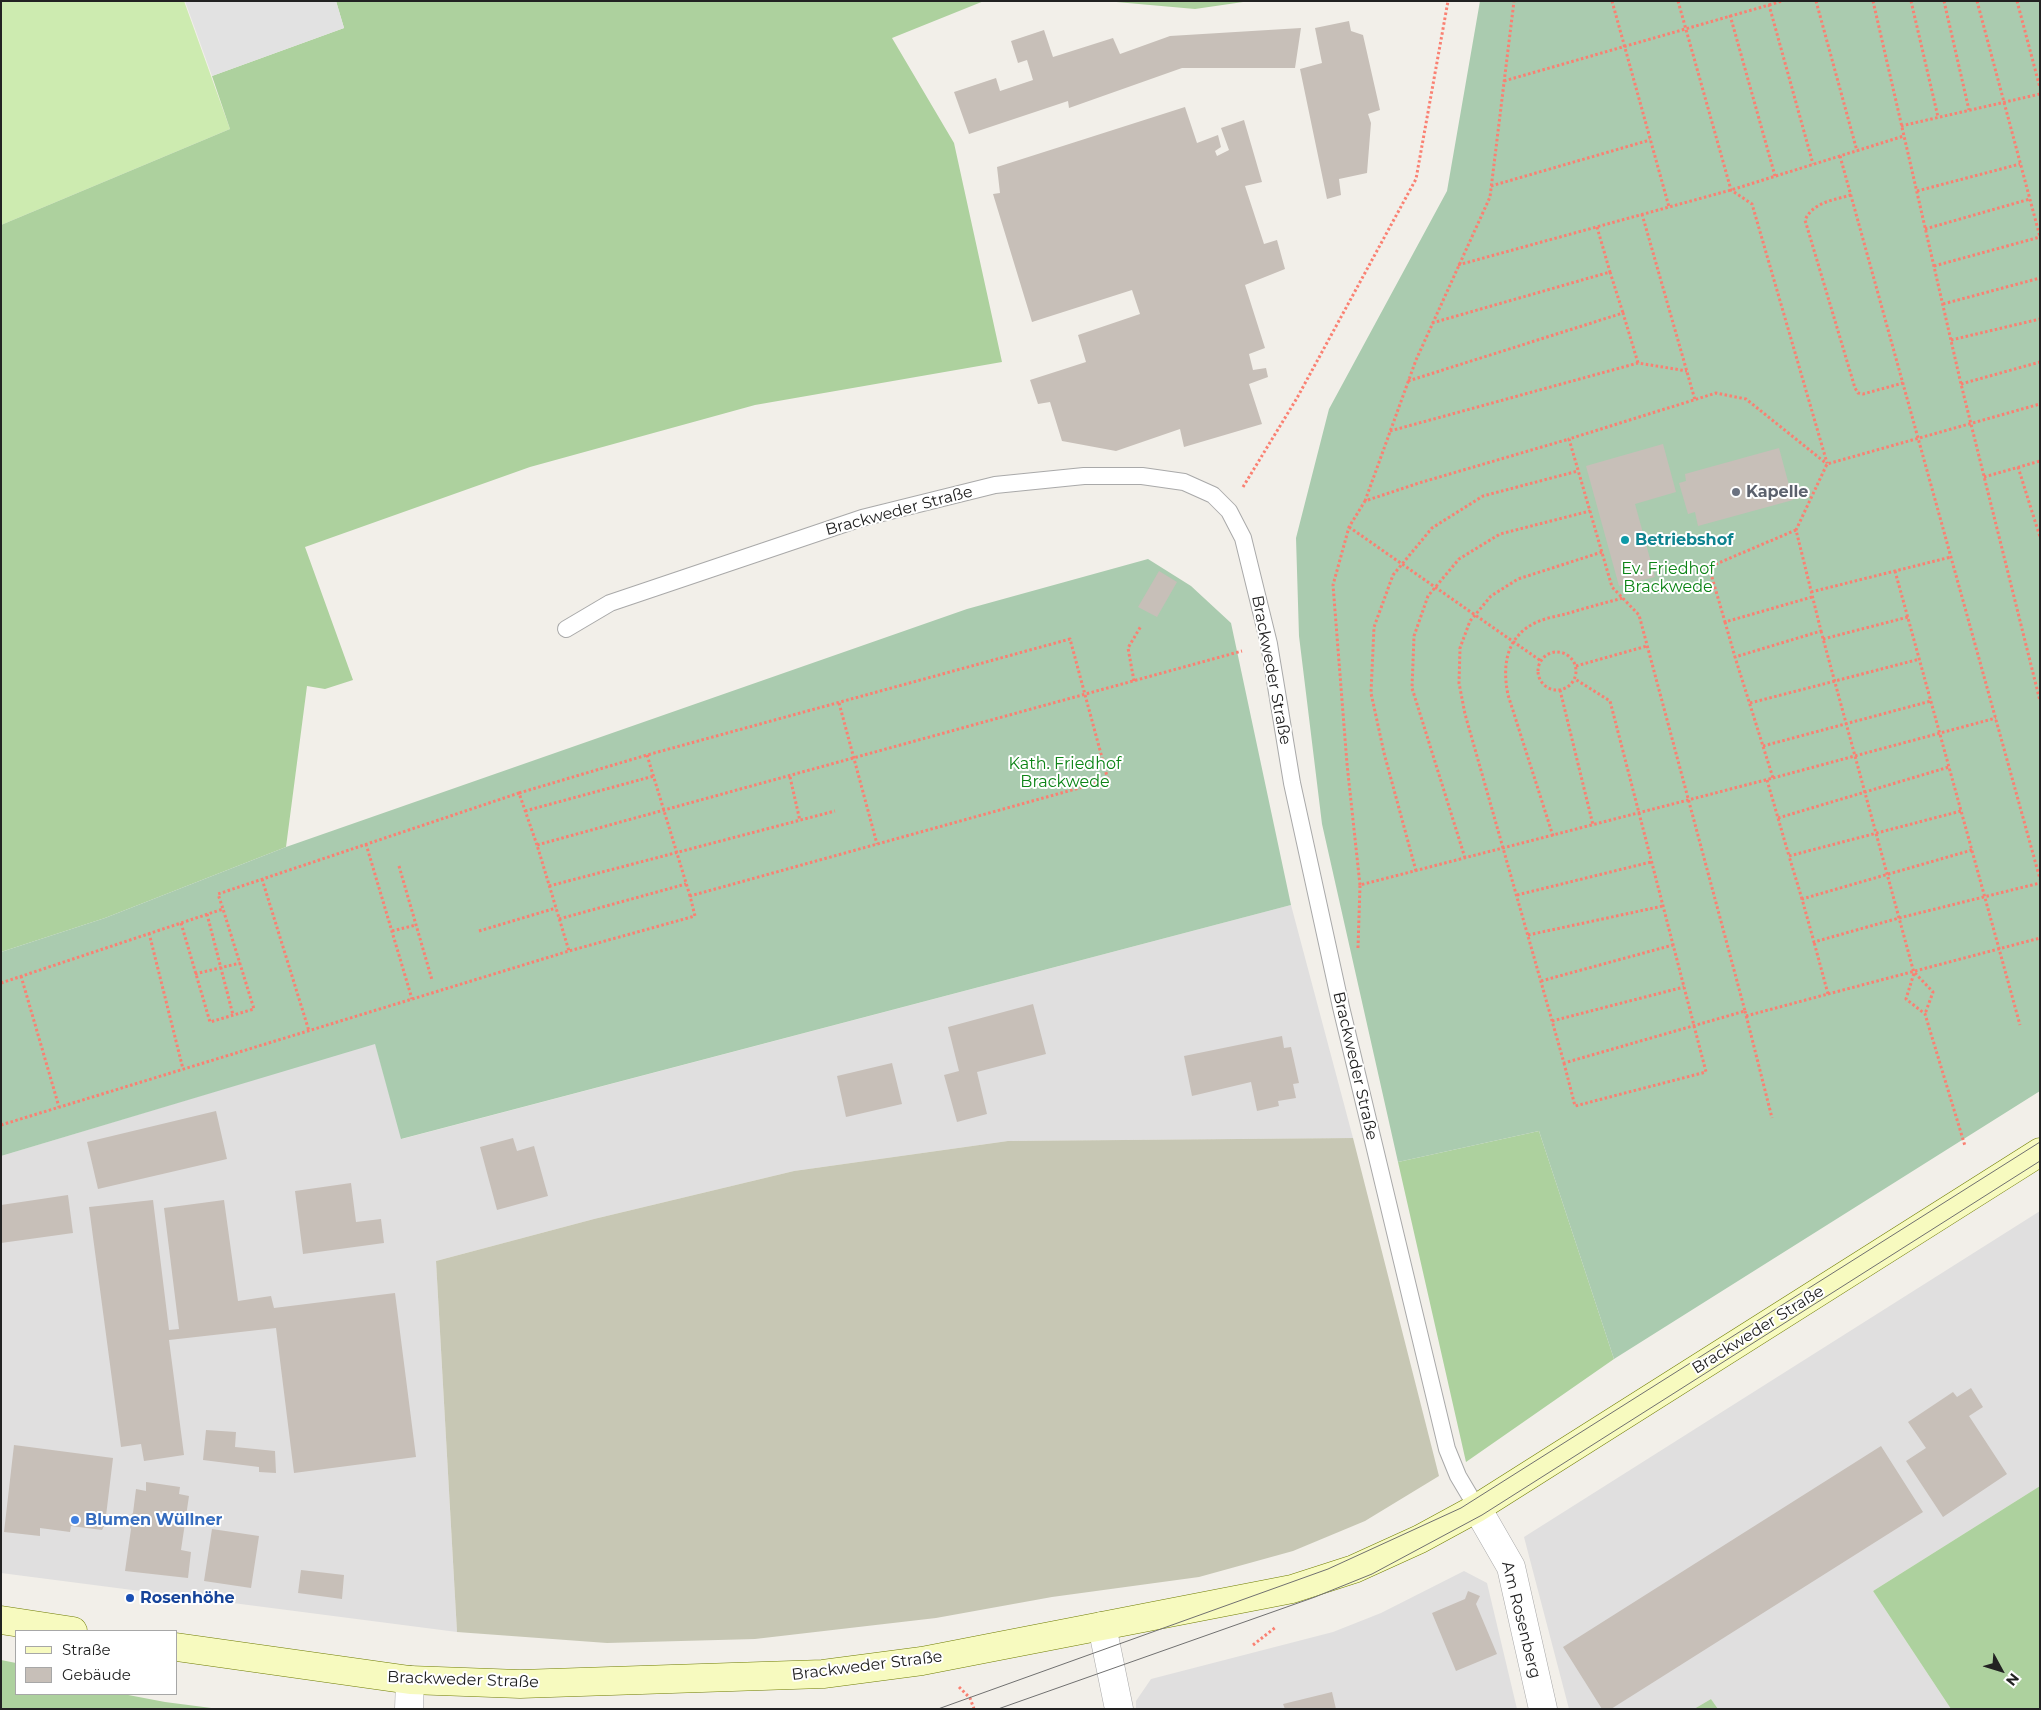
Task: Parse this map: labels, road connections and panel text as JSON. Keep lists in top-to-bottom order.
{
  "streets": {
    "street": ["Brackweder Straße", "Am Rosenberg"]
  },
  "crossings": [
    ["Brackweder Straße", "Am Rosenberg"]
  ],
  "parks": ["Ev. Friedhof Brackwede", "Kath. Friedhof Brackwede"],
  "places": [
    "Kapelle",
    "Betriebshof",
    "Blumen Wüllner",
    "Rosenhöhe"
  ],
  "legend": ["Straße", "Gebäude"],
  "north": "bottom right"
}
